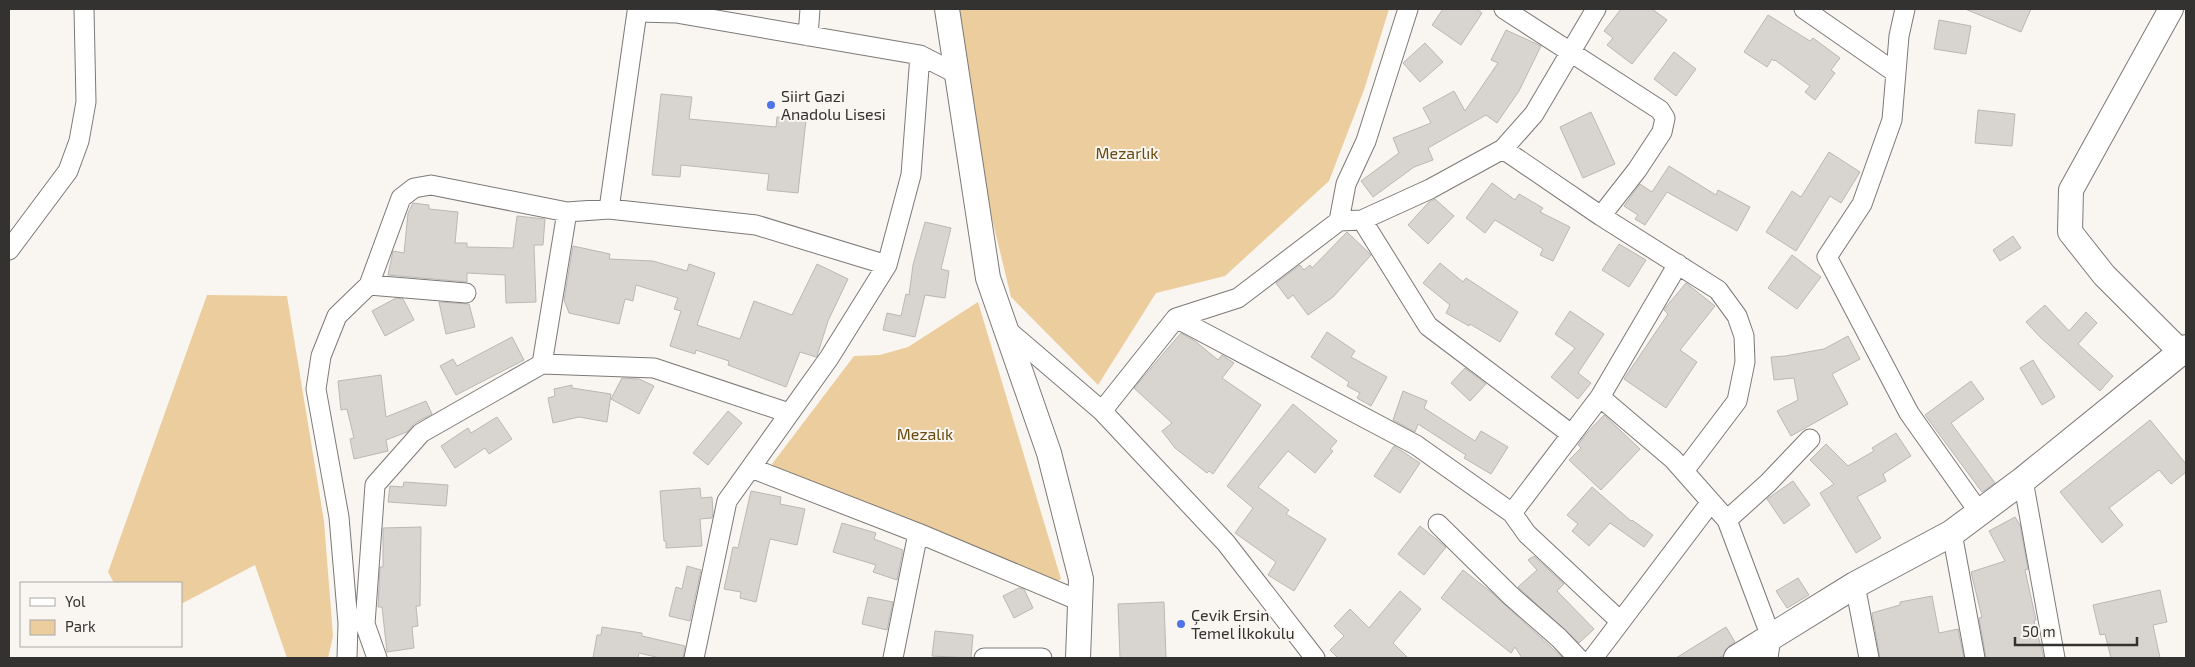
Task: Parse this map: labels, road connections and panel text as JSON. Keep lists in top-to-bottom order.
{
  "parks": ["Mezarlık", "Mezalık"],
  "places": ["Siirt Gazi Anadolu Lisesi", "Çevik Ersin Temel İlkokulu"],
  "legend": ["Yol", "Park"],
  "scale_bar": "50 m"
}
